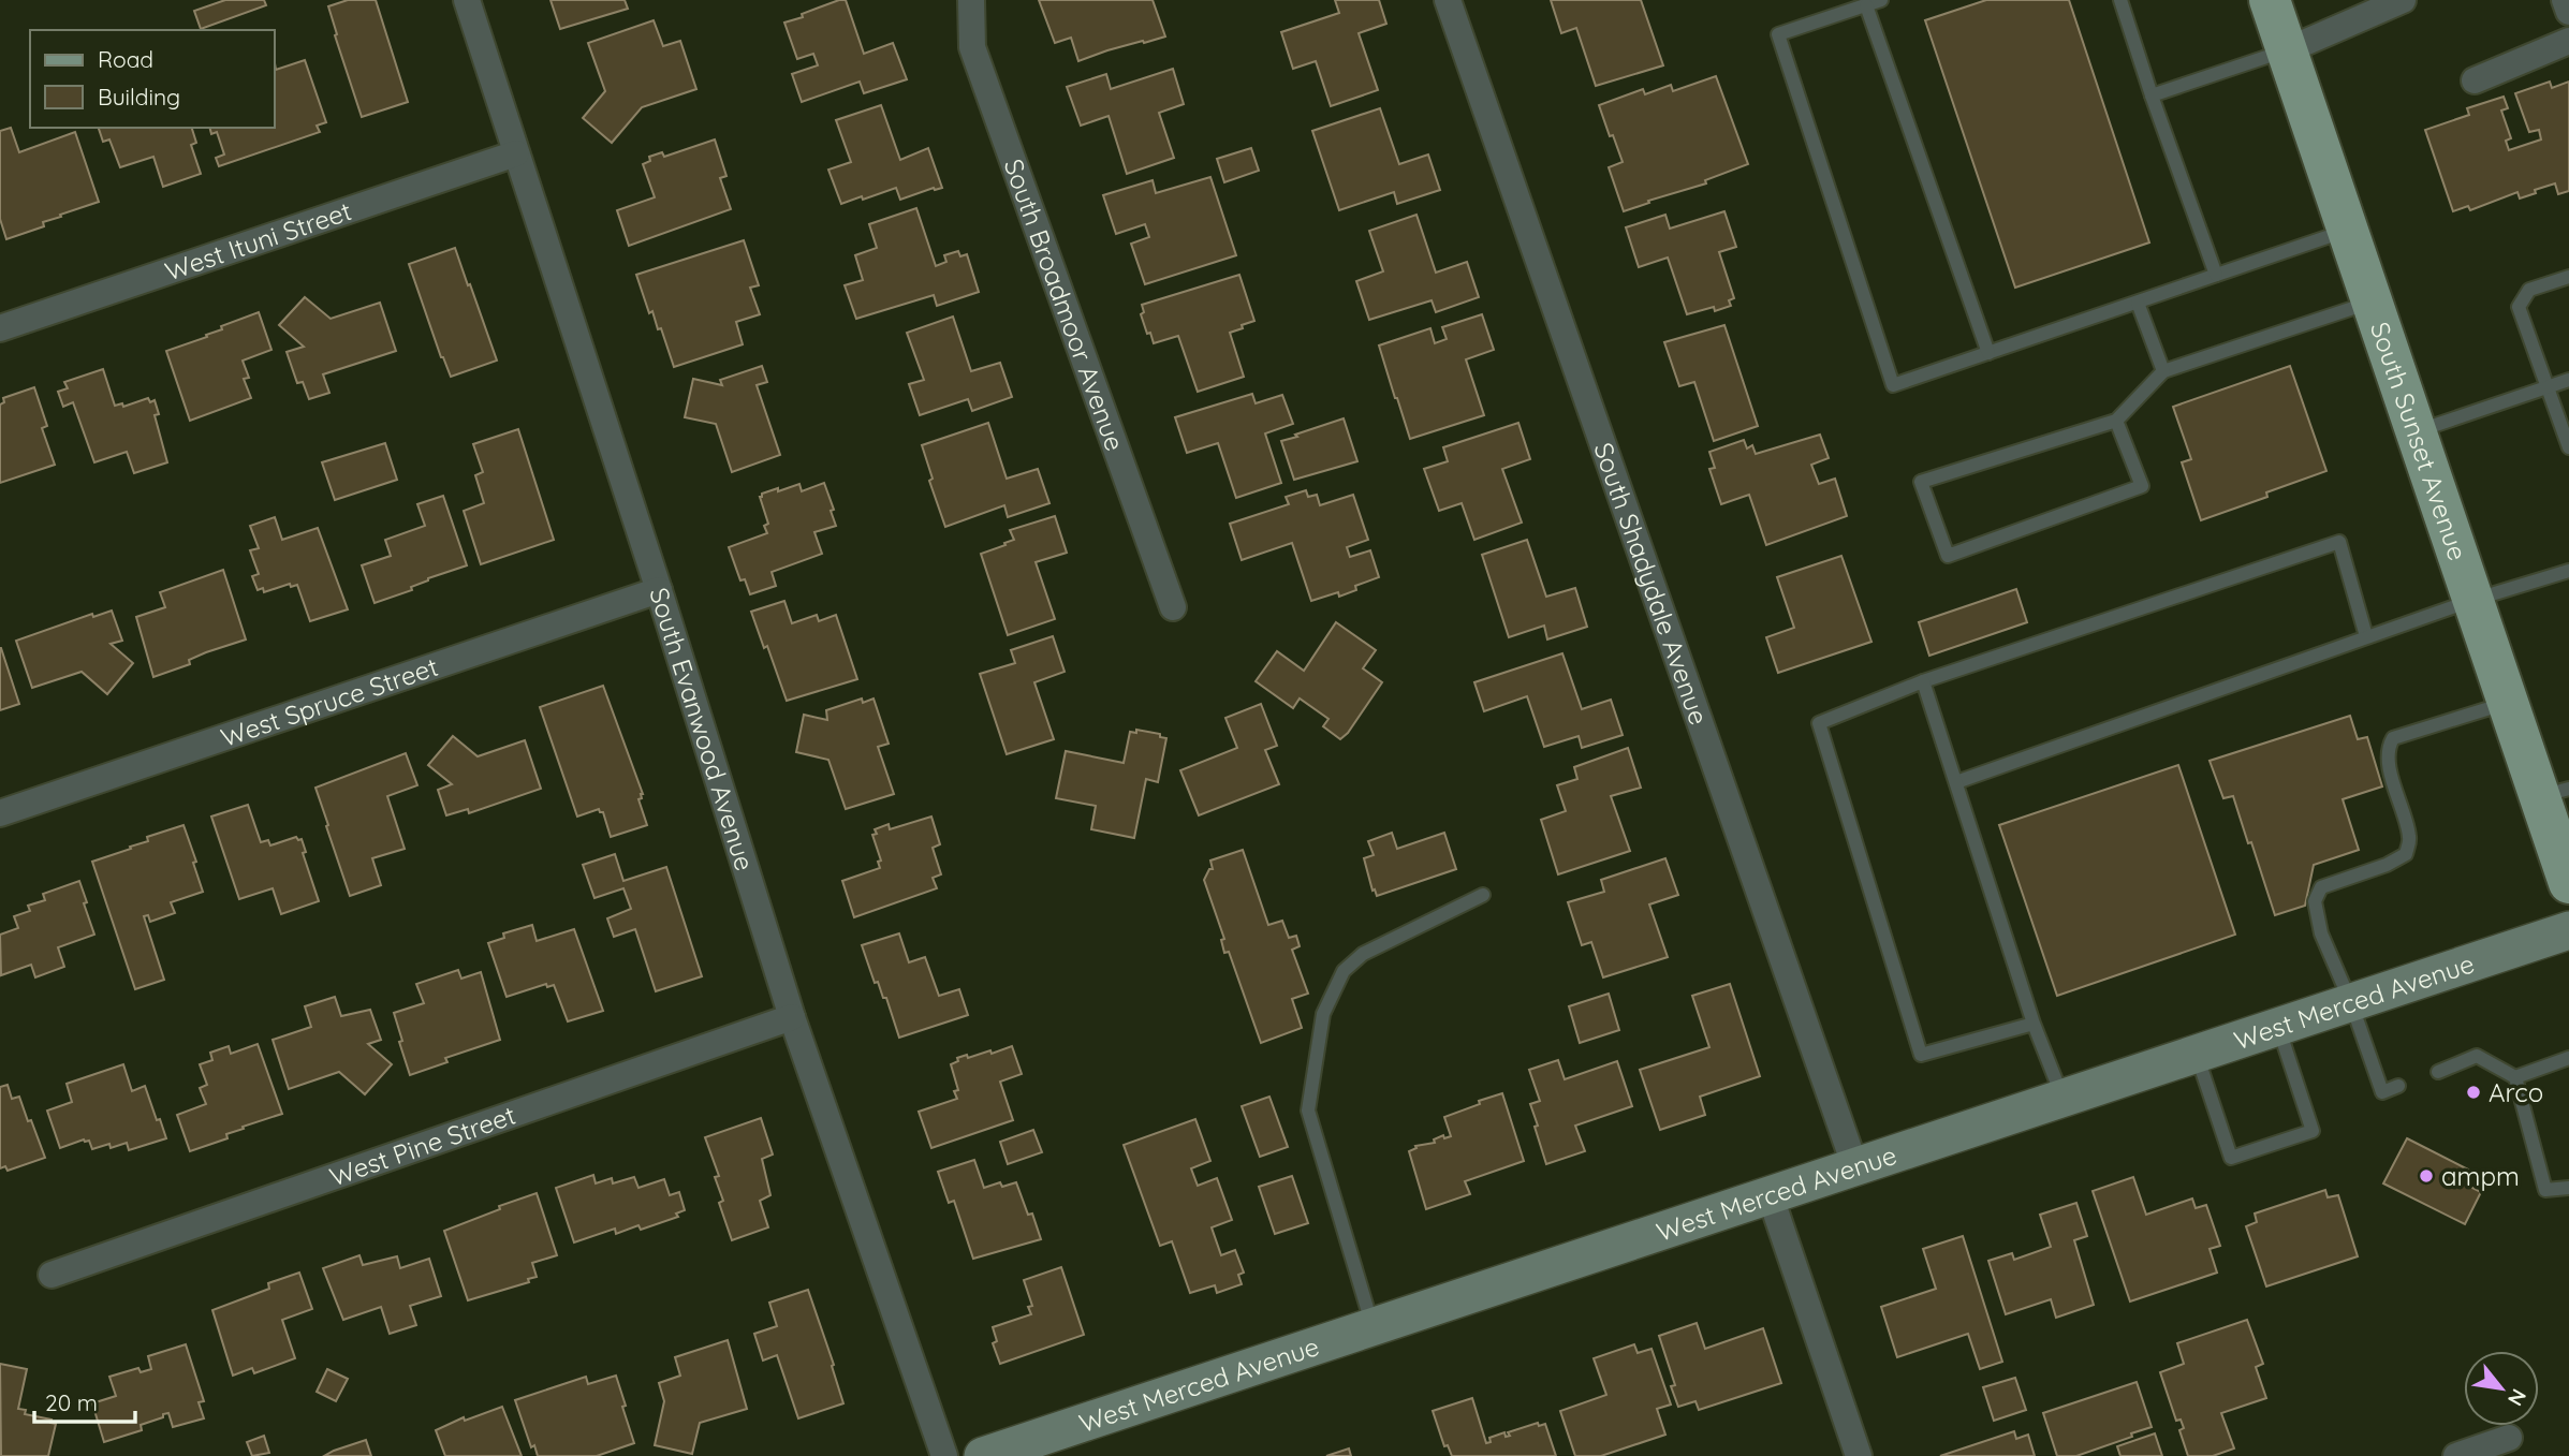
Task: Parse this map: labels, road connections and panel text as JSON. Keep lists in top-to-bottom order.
{
  "streets": {
    "main road": ["South Sunset Avenue"],
    "street": [
      "West Ituni Street",
      "South Broadmoor Avenue",
      "South Shadydale Avenue",
      "West Spruce Street",
      "South Evanwood Avenue",
      "West Merced Avenue",
      "West Pine Street"
    ]
  },
  "crossings": [
    ["West Ituni Street", "South Evanwood Avenue"],
    ["South Shadydale Avenue", "West Merced Avenue"],
    ["West Spruce Street", "South Evanwood Avenue"],
    ["South Evanwood Avenue", "West Pine Street"]
  ],
  "places": ["Arco", "ampm"],
  "legend": ["Road", "Building"],
  "scale_bar": "20 m",
  "north": "bottom right"
}
